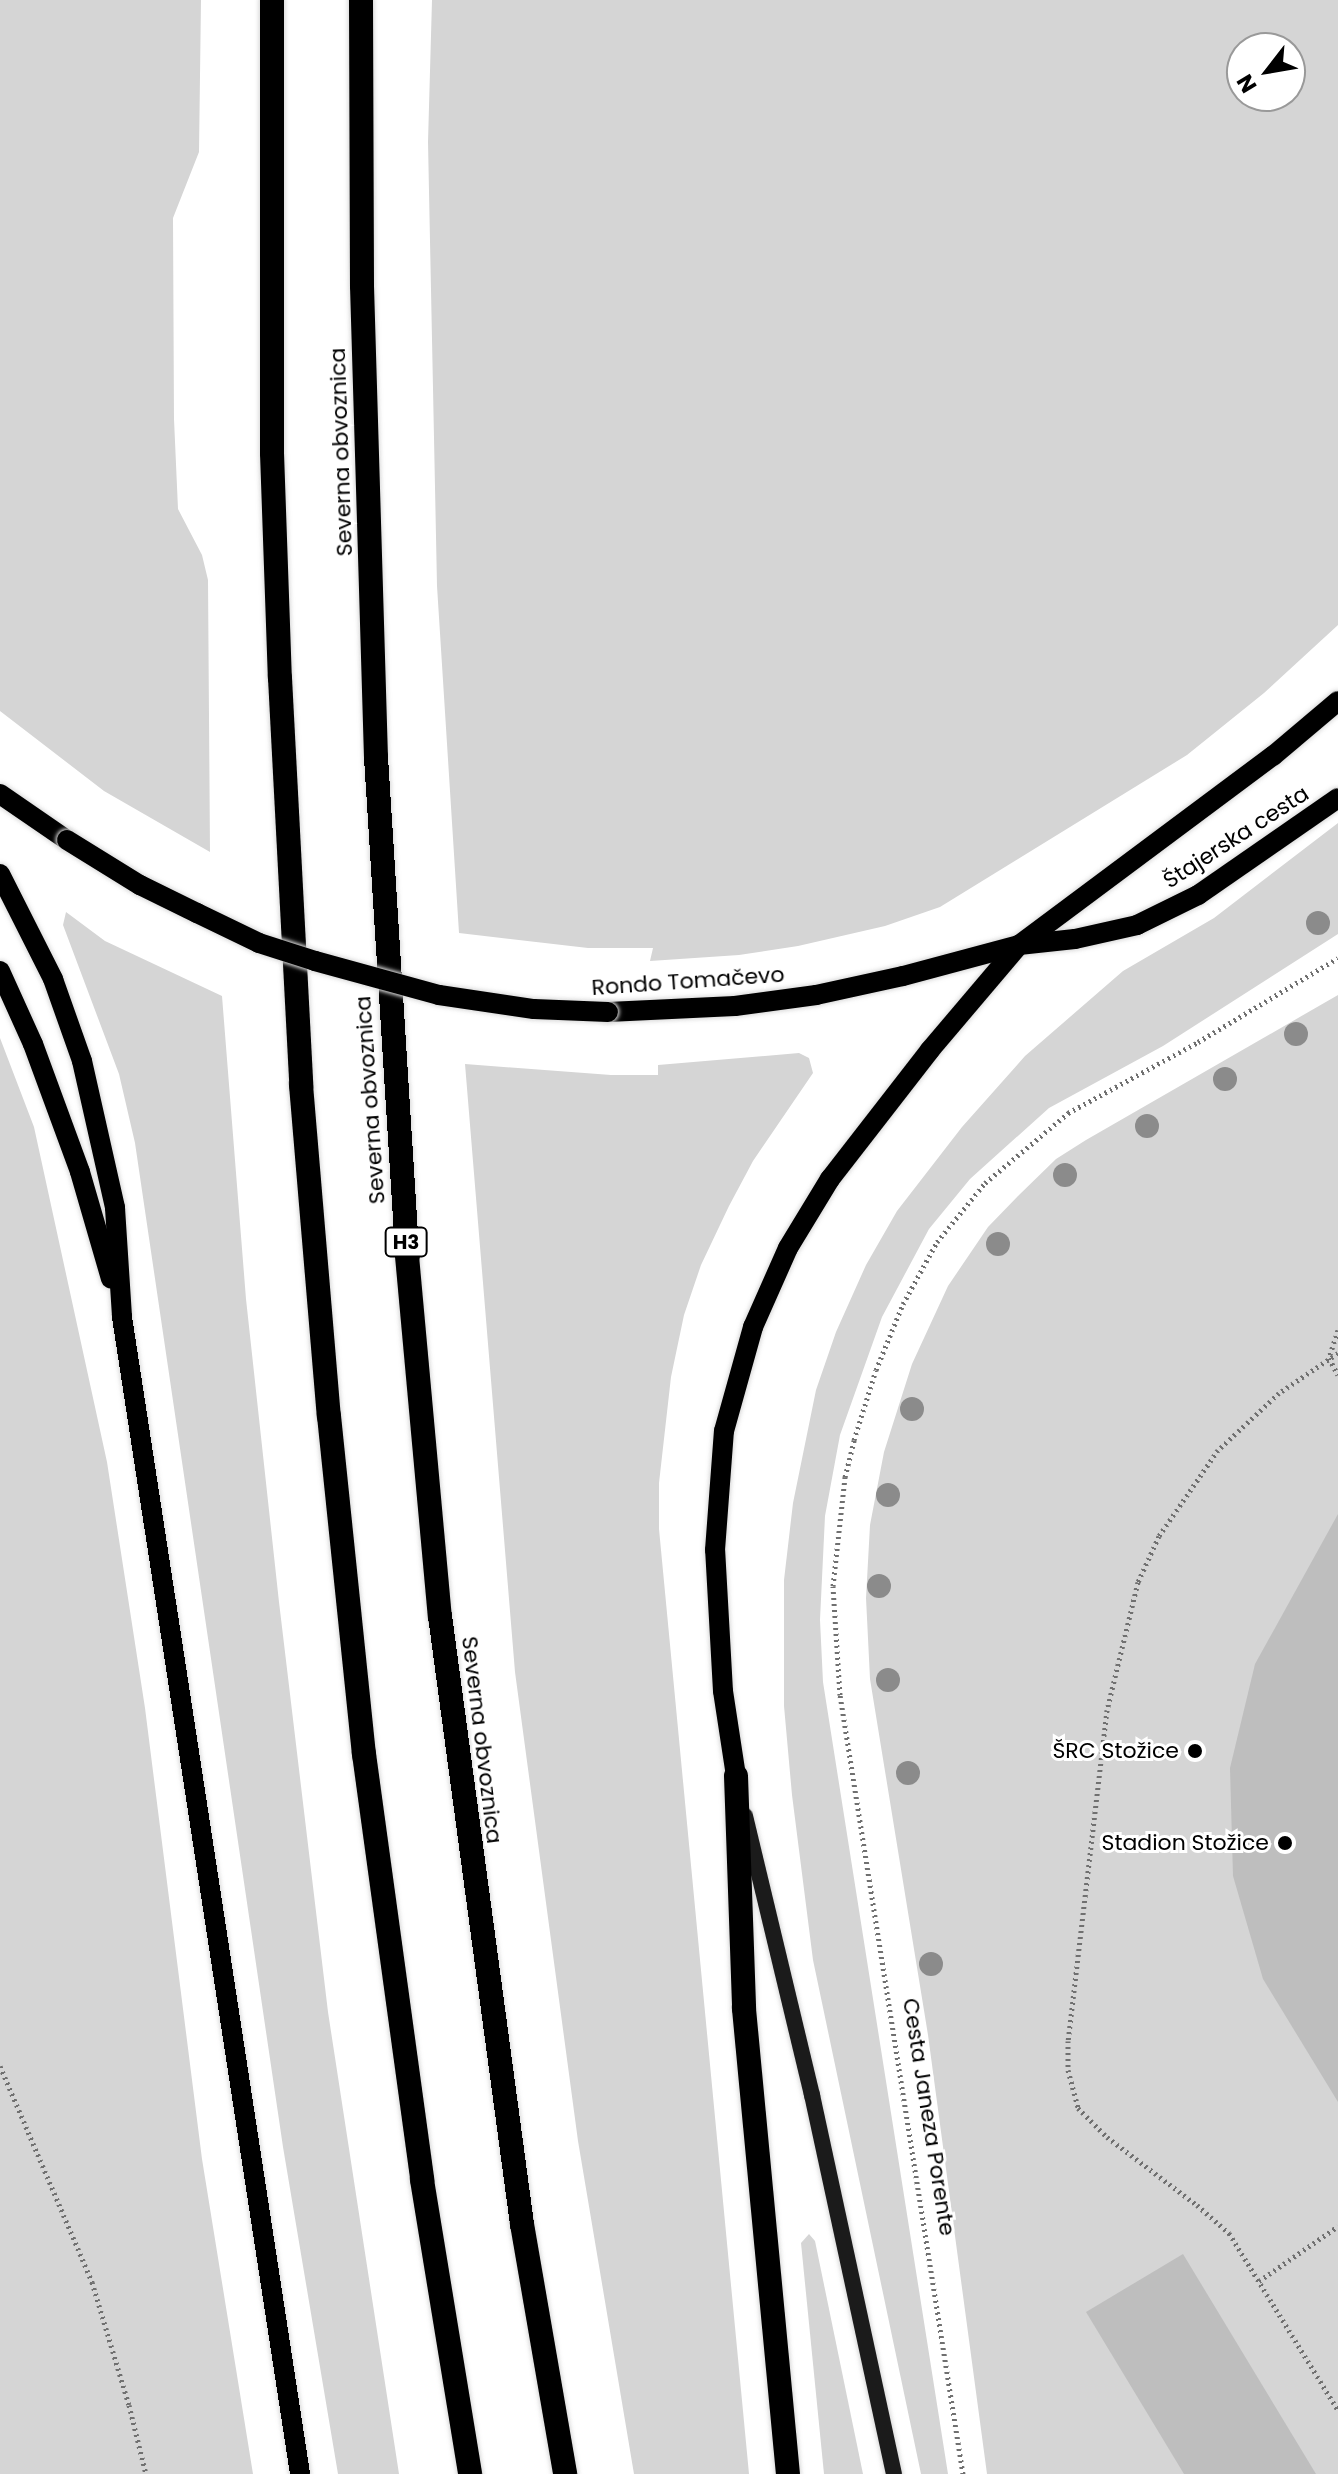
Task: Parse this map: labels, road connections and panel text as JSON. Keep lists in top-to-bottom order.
{
  "streets": {
    "highway": ["Severna obvoznica", "H3"],
    "main road": ["Štajerska cesta", "Rondo Tomačevo"],
    "path": ["Cesta Janeza Porente"]
  },
  "crossings": [
    ["Štajerska cesta", "Rondo Tomačevo"]
  ],
  "places": ["ŠRC Stožice", "Stadion Stožice"],
  "north": "bottom left"
}
